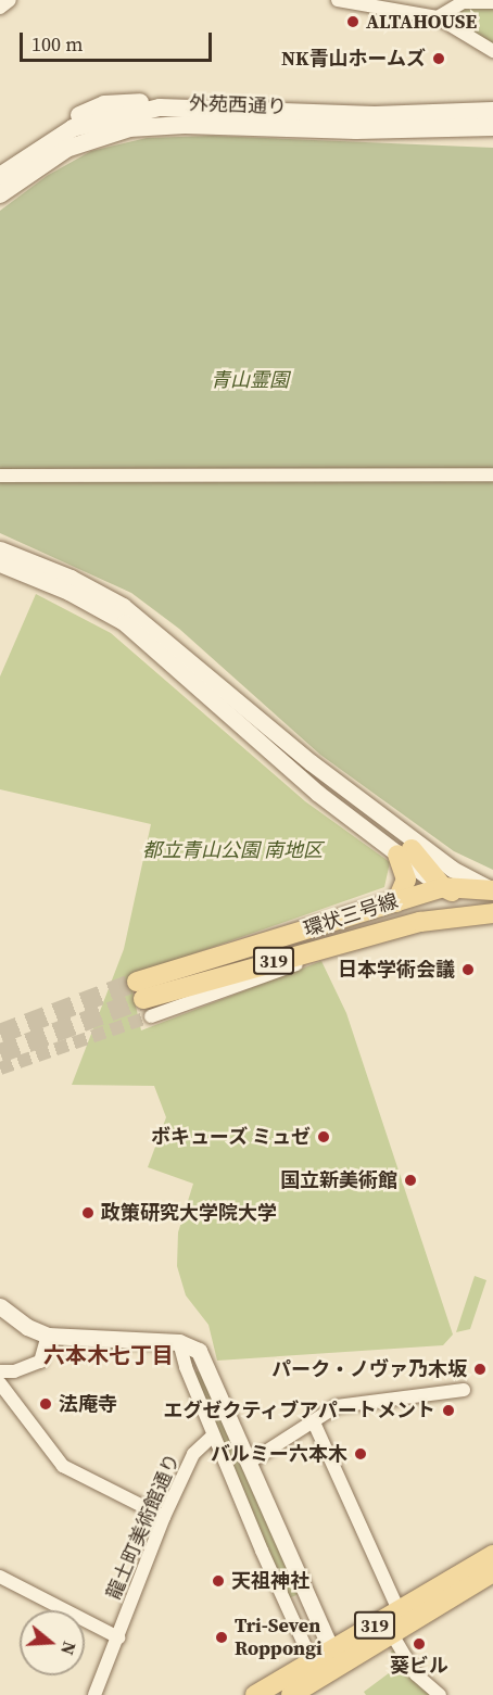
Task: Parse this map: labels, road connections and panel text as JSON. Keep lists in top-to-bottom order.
{
  "streets": {
    "main road": ["外苑西通り", "環状三号線", "319"],
    "street": ["龍土町美術館通り"]
  },
  "districts": ["六本木七丁目"],
  "parks": ["青山霊園", "都立青山公園 南地区"],
  "places": [
    "ALTAHOUSE",
    "NK青山ホームズ",
    "日本学術会議",
    "ボキューズ ミュゼ",
    "国立新美術館",
    "政策研究大学院大学",
    "パーク・ノヴァ乃木坂",
    "法庵寺",
    "エグゼクティブアパートメント",
    "バルミー六本木",
    "天祖神社",
    "Tri-Seven Roppongi",
    "葵ビル"
  ],
  "scale_bar": "100 m",
  "north": "right"
}
